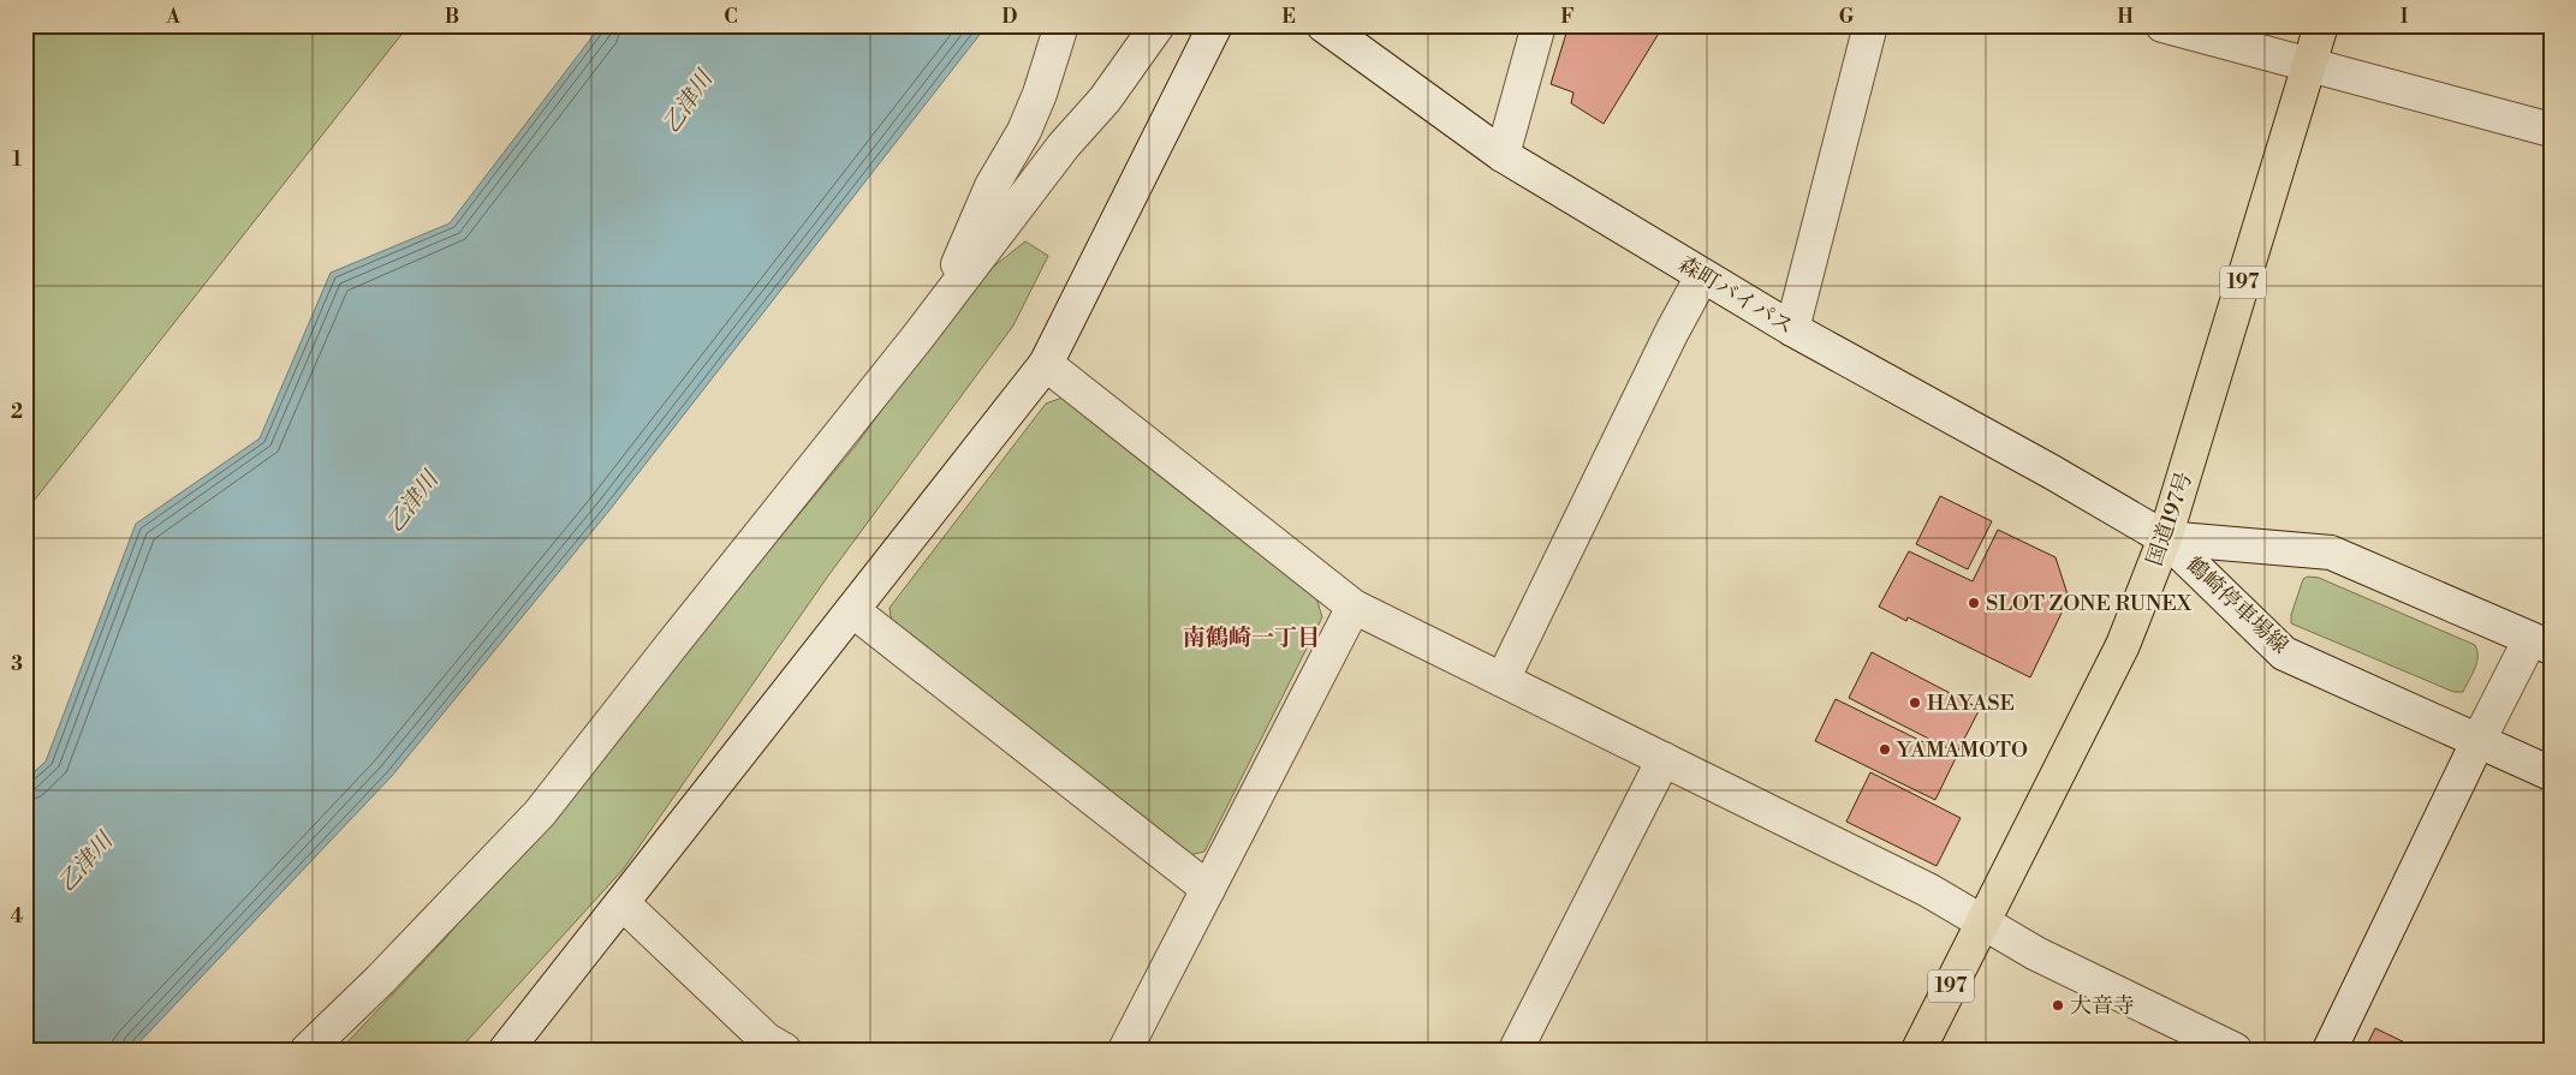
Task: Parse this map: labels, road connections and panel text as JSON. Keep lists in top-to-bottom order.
{
  "streets": {
    "highway": ["197", "国道197号"],
    "street": ["森町バイパス", "鶴崎停車場線"]
  },
  "crossings": [
    ["森町バイパス", "国道197号"],
    ["森町バイパス", "鶴崎停車場線"],
    ["国道197号", "鶴崎停車場線"]
  ],
  "districts": ["南鶴崎一丁目"],
  "water": ["乙津川"],
  "places": [
    "SLOT ZONE RUNEX",
    "HAYASE",
    "YAMAMOTO",
    "大音寺"
  ],
  "grid": {
    "columns": [
      "A",
      "B",
      "C",
      "D",
      "E",
      "F",
      "G",
      "H",
      "I"
    ],
    "rows": [
      "1",
      "2",
      "3",
      "4"
    ]
  }
}
